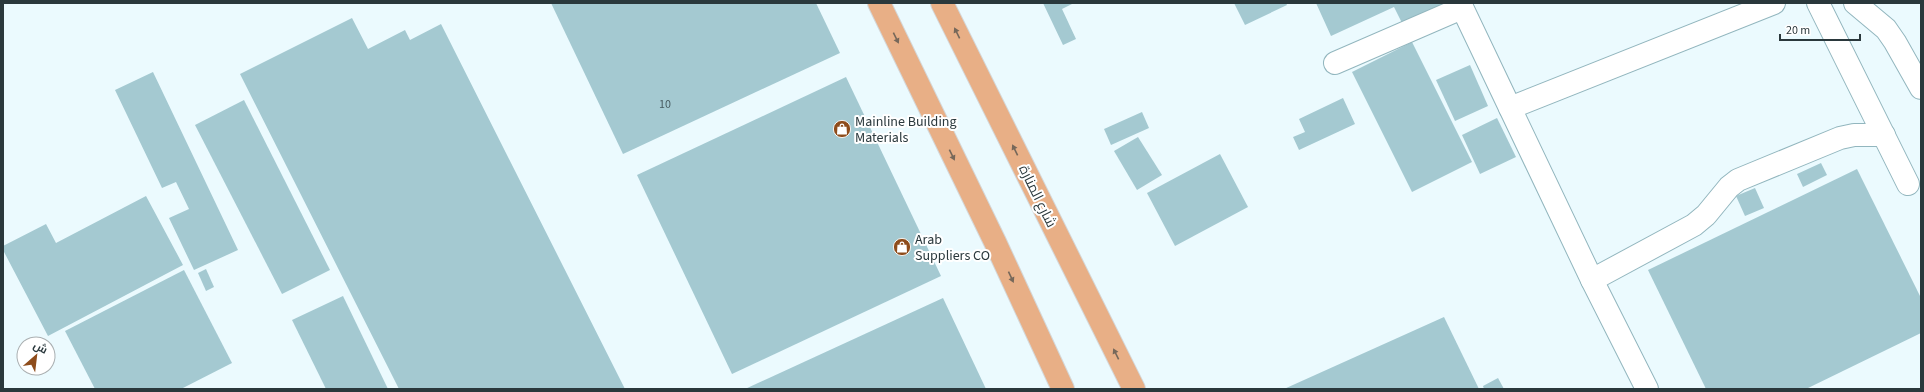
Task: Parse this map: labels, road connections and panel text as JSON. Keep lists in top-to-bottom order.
{
  "streets": {
    "main road": ["شارع المنارة"]
  },
  "places": {
    "shop": ["Mainline Building Materials", "Arab Suppliers CO"]
  },
  "house_numbers": ["10"],
  "scale_bar": "20 m",
  "north": "top right"
}
